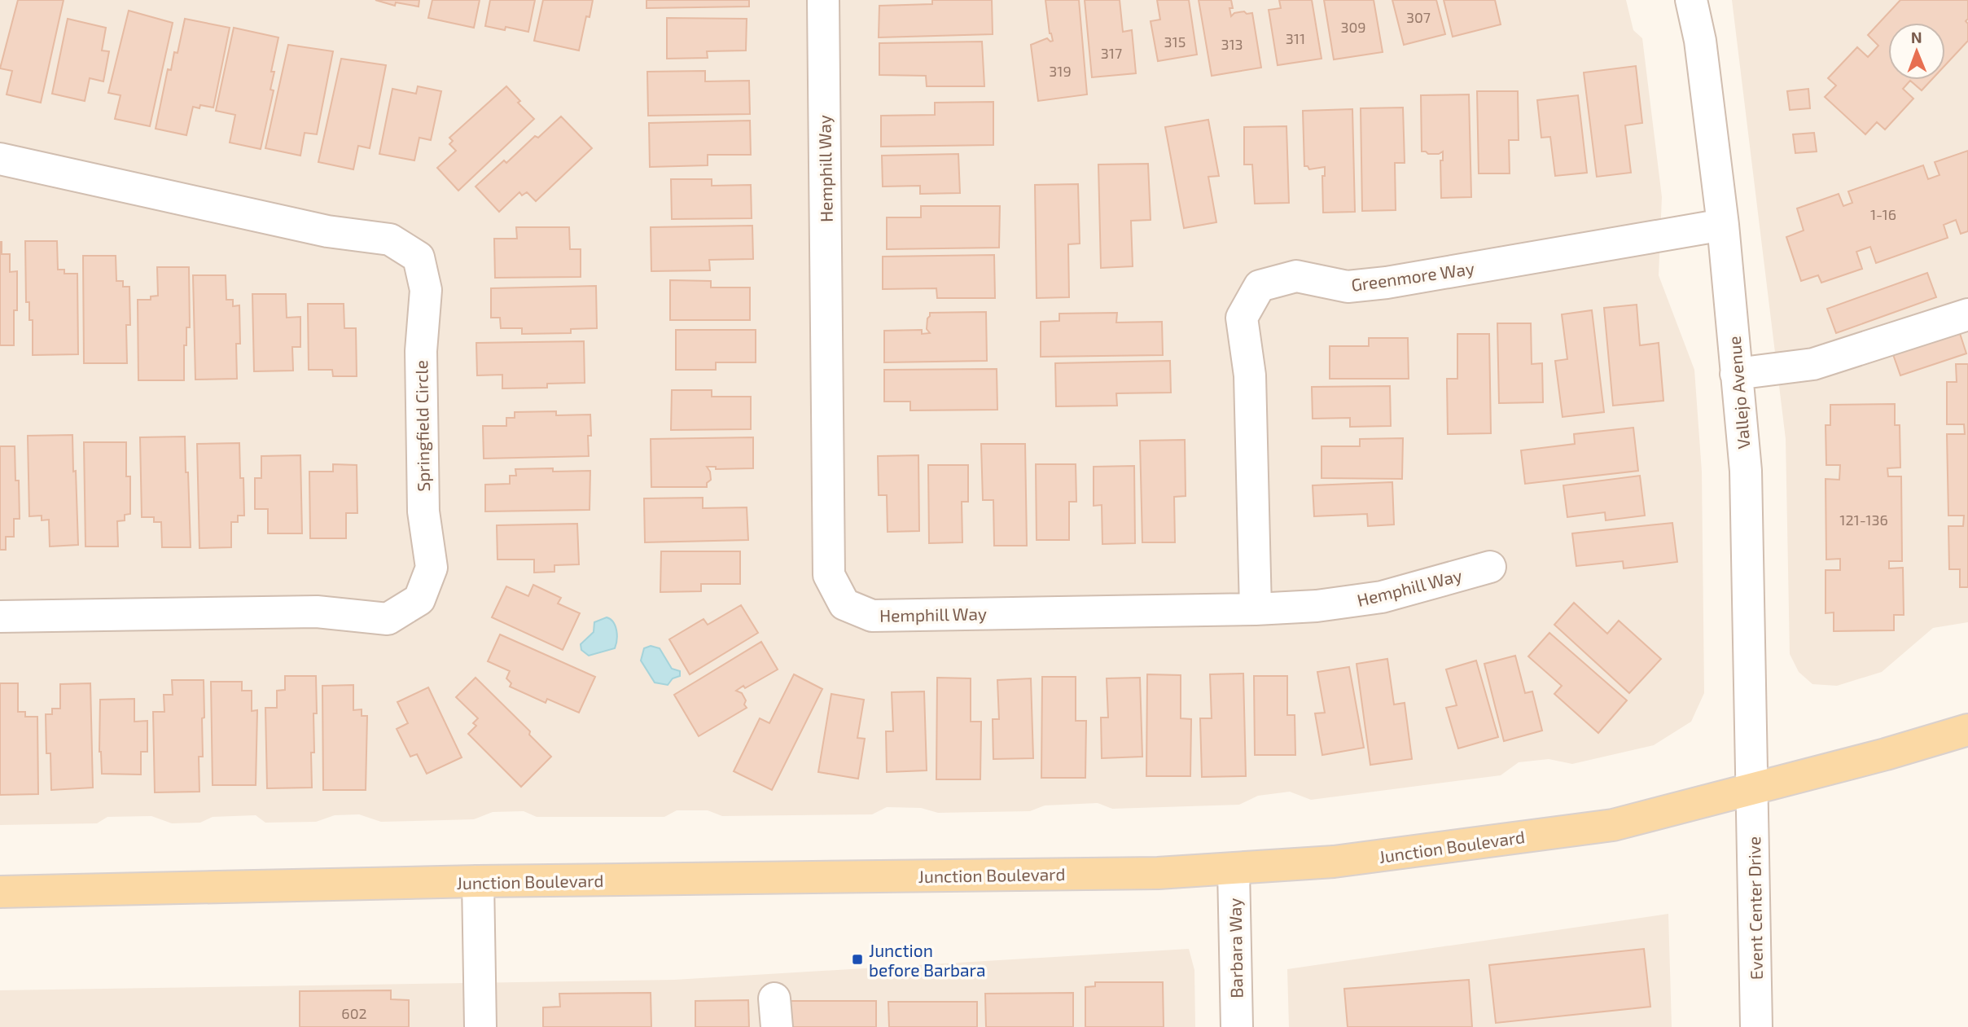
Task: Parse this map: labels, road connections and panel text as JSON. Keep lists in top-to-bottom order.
{
  "streets": {
    "main road": ["Junction Boulevard"],
    "street": [
      "Hemphill Way",
      "Greenmore Way",
      "Vallejo Avenue",
      "Springfield Circle",
      "Event Center Drive",
      "Barbara Way"
    ]
  },
  "crossings": [
    ["Hemphill Way", "Greenmore Way"],
    ["Greenmore Way", "Vallejo Avenue"],
    ["Vallejo Avenue", "Junction Boulevard"],
    ["Vallejo Avenue", "Event Center Drive"],
    ["Junction Boulevard", "Event Center Drive"],
    ["Junction Boulevard", "Barbara Way"]
  ],
  "places": {
    "transit": ["Junction before Barbara"]
  },
  "house_numbers": [
    "307",
    "309",
    "311",
    "315",
    "313",
    "317",
    "319",
    "1-16",
    "121-136",
    "602"
  ],
  "north": "top"
}
